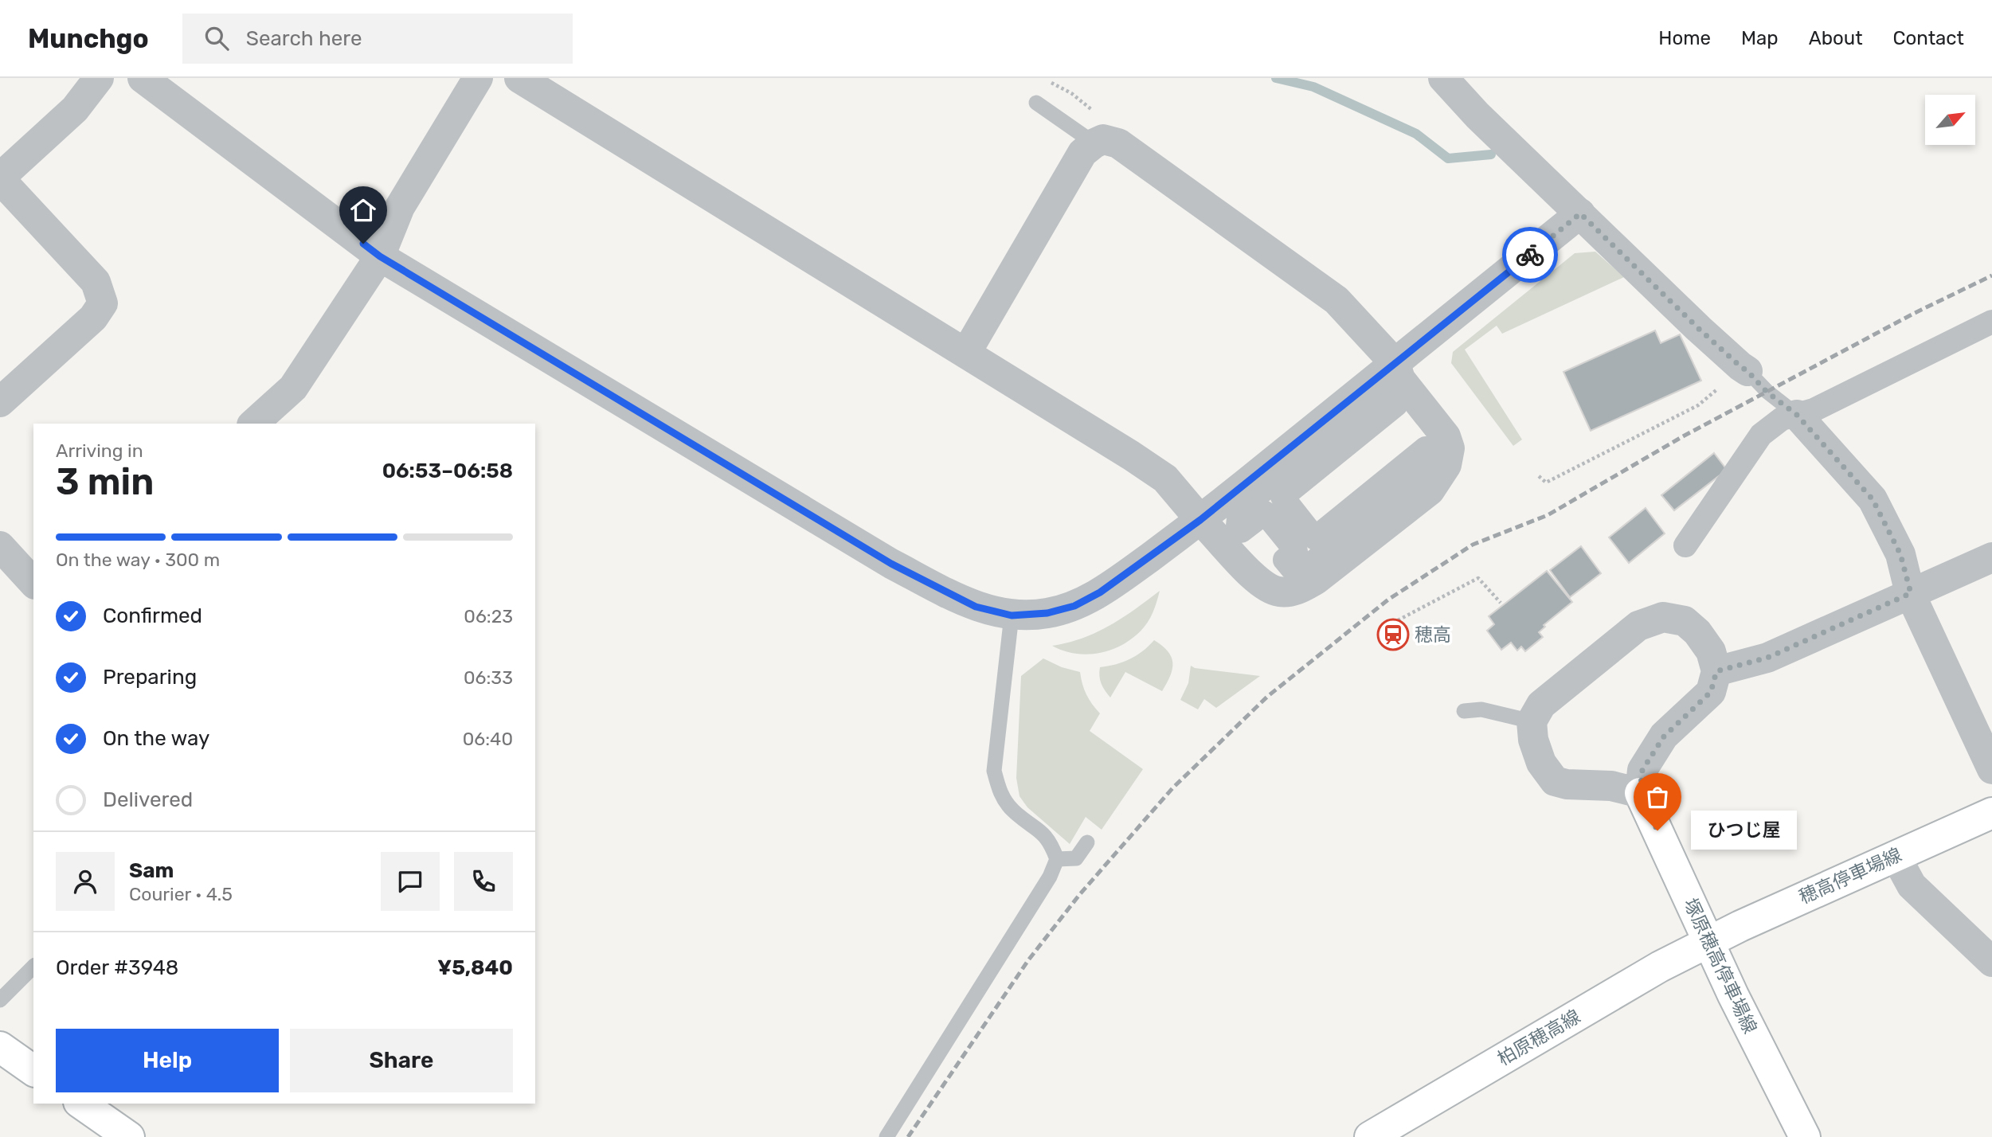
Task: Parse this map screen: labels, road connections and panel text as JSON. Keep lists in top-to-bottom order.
{
  "streets": {
    "main road": ["穂高停車場線", "塚原穂高停車場線", "柏原穂高線"]
  },
  "crossings": [
    ["穂高停車場線", "塚原穂高停車場線"],
    ["穂高停車場線", "柏原穂高線"],
    ["塚原穂高停車場線", "柏原穂高線"]
  ],
  "places": {
    "station": ["穂高"],
    "other": ["ひつじ屋"]
  },
  "north": "top right",
  "page": {
    "header": "Munchgo",
    "search": "Search here",
    "nav": [
      "Home",
      "Map",
      "About",
      "Contact"
    ],
    "heading": ["3 min", "Arriving in", "06:53–06:58"],
    "panel": [
      "Sam",
      "Courier · 4.5",
      "Order #3948",
      "¥5,840"
    ],
    "bar": "On the way · 300 m",
    "list": [
      ["Confirmed", "06:23"],
      ["Preparing", "06:33"],
      ["On the way", "06:40"],
      "Delivered"
    ],
    "bubble": "ひつじ屋",
    "buttons": ["Help", "Share"]
  }
}
